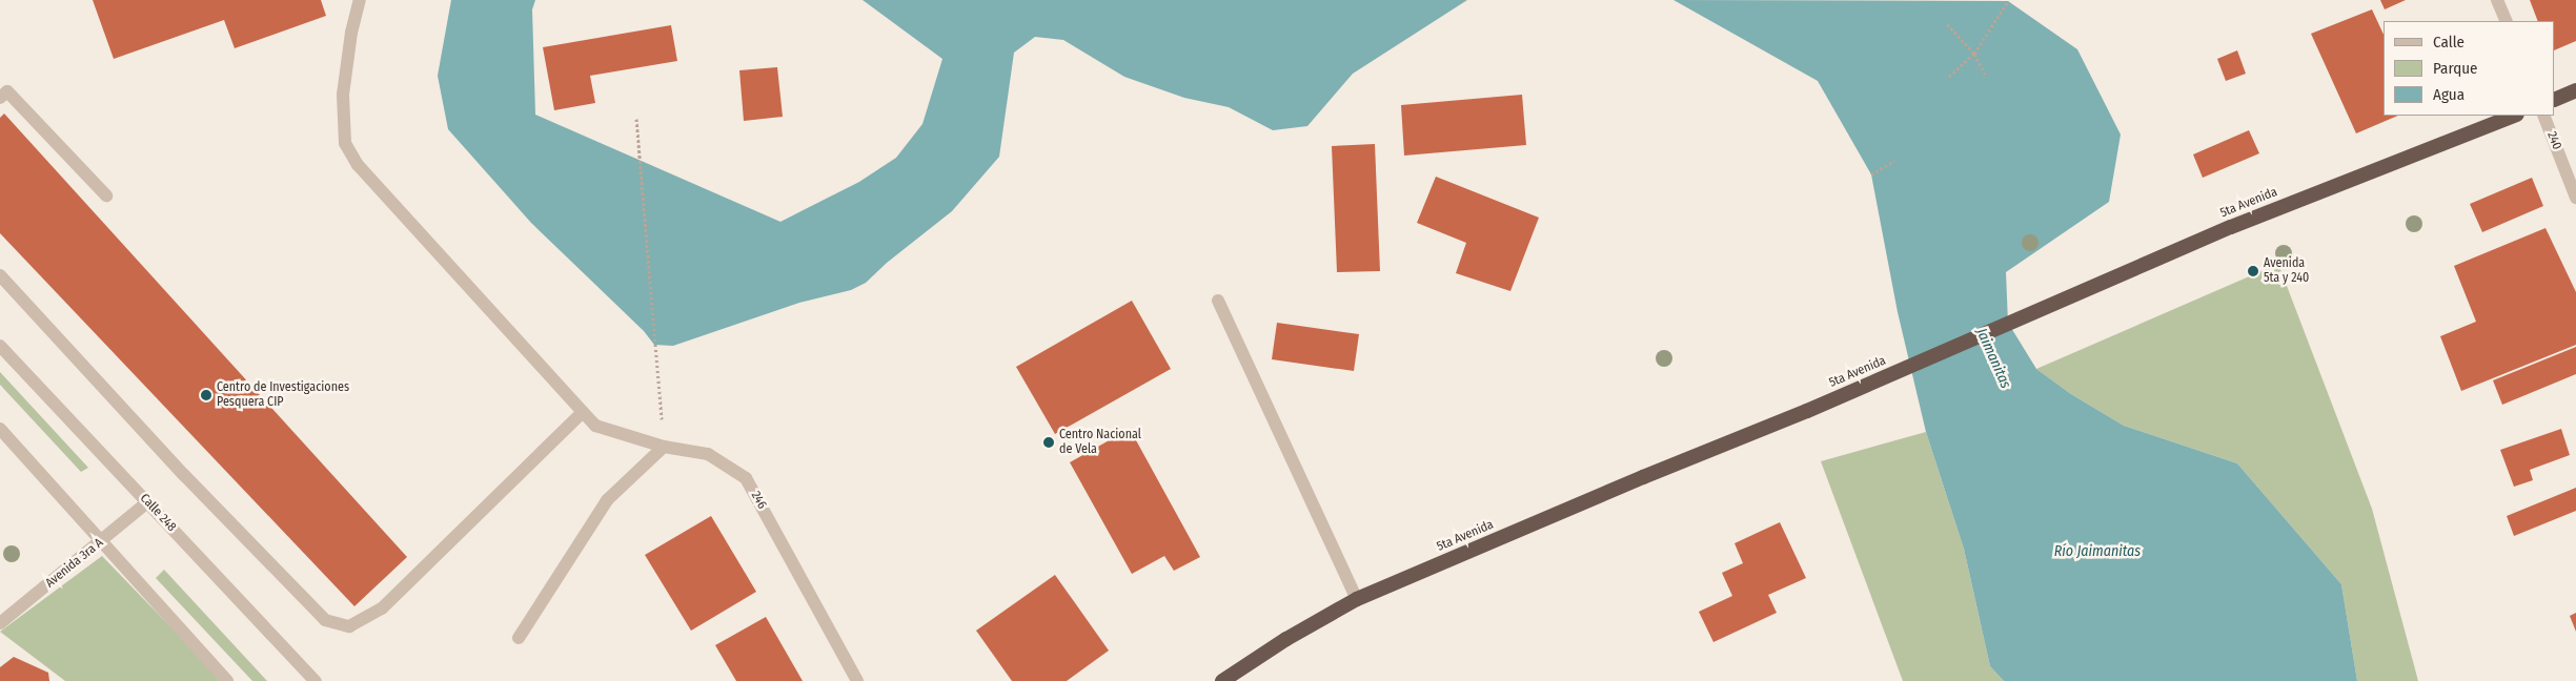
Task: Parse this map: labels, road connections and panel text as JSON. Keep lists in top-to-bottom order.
{
  "streets": {
    "highway": ["5ta Avenida"],
    "street": [
      "240",
      "246",
      "Calle 248",
      "Avenida 3ra A"
    ]
  },
  "crossings": [
    ["Calle 248", "Avenida 3ra A"]
  ],
  "water": ["Jaimanitas", "Río Jaimanitas"],
  "places": ["Avenida 5ta y 240", "Centro de Investigaciones Pesquera CIP", "Centro Nacional de Vela"],
  "legend": ["Calle", "Parque", "Agua"]
}
